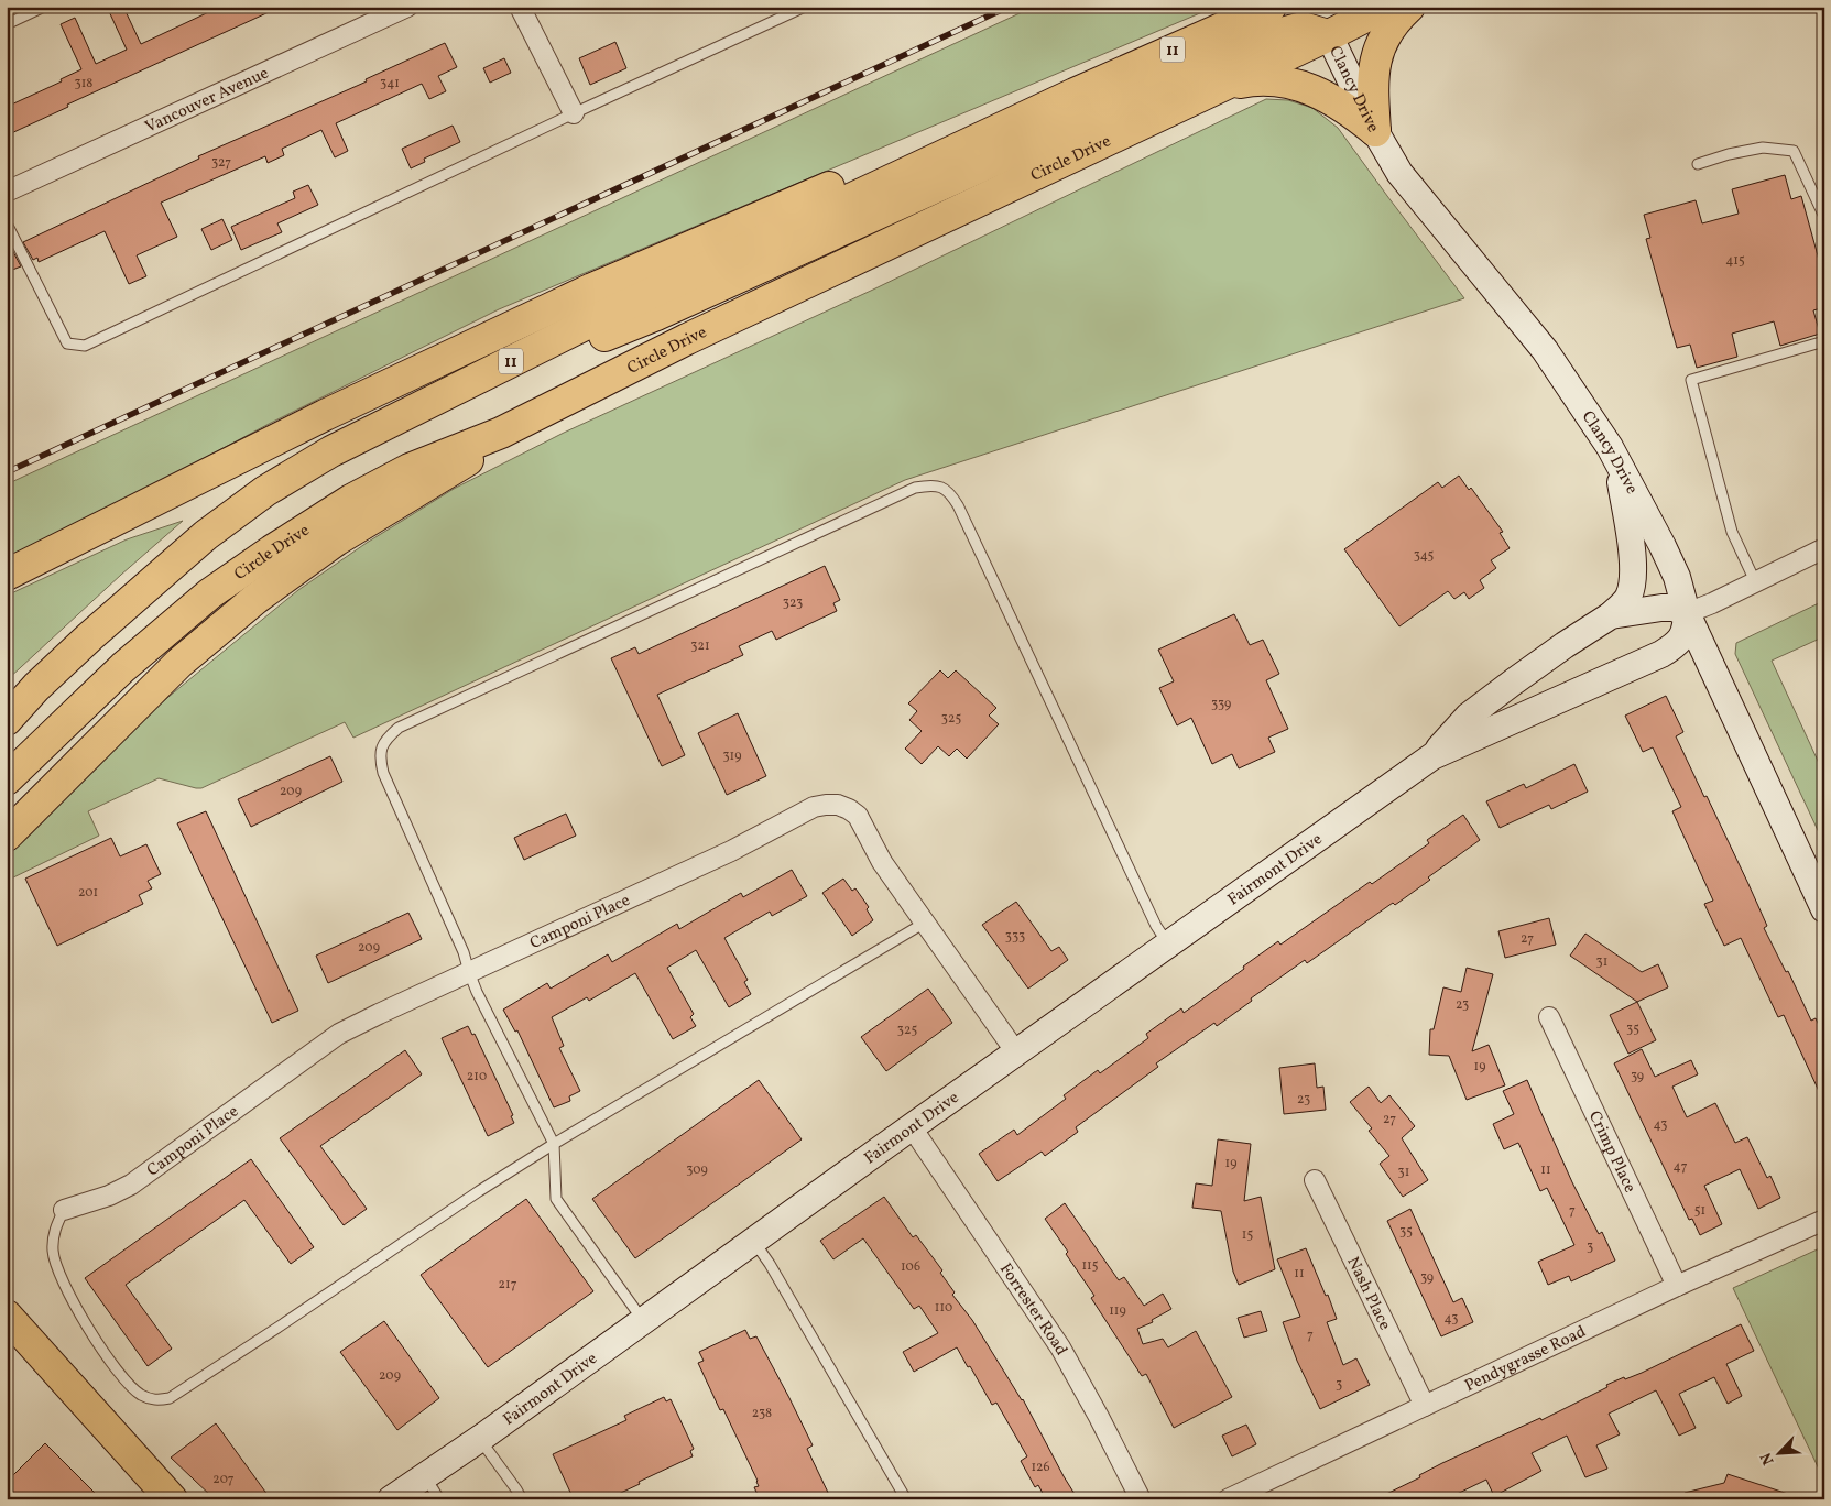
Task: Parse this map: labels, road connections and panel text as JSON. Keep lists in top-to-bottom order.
{
  "streets": {
    "highway": ["11", "Circle Drive"],
    "street": [
      "Clancy Drive",
      "Vancouver Avenue",
      "Fairmont Drive",
      "Camponi Place",
      "Crimp Place",
      "Nash Place",
      "Forrester Road",
      "Pendygrasse Road"
    ]
  },
  "crossings": [
    ["Clancy Drive", "Circle Drive"],
    ["Clancy Drive", "Fairmont Drive"],
    ["Fairmont Drive", "Camponi Place"],
    ["Fairmont Drive", "Forrester Road"],
    ["Crimp Place", "Pendygrasse Road"],
    ["Nash Place", "Pendygrasse Road"]
  ],
  "house_numbers": [
    "318",
    "341",
    "327",
    "415",
    "345",
    "323",
    "321",
    "339",
    "325",
    "319",
    "209",
    "201",
    "333",
    "27",
    "209",
    "31",
    "23",
    "35",
    "325",
    "19",
    "210",
    "39",
    "23",
    "27",
    "43",
    "19",
    "47",
    "309",
    "11",
    "31",
    "7",
    "51",
    "35",
    "15",
    "3",
    "115",
    "106",
    "11",
    "39",
    "217",
    "110",
    "119",
    "43",
    "7",
    "209",
    "3",
    "238",
    "126",
    "207"
  ],
  "north": "bottom left"
}
